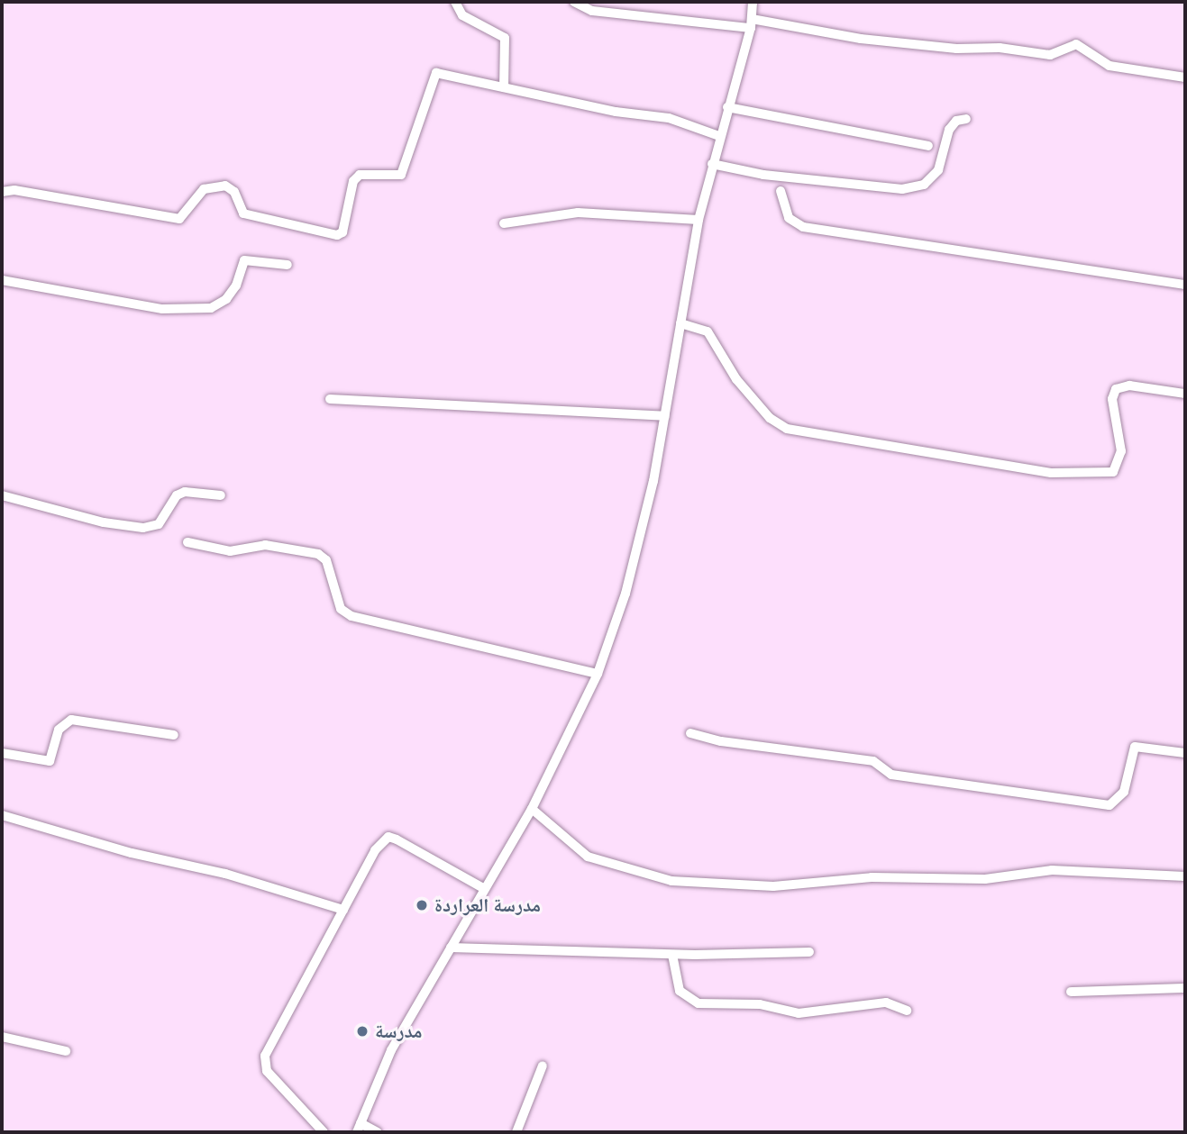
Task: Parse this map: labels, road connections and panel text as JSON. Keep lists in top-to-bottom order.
{
  "places": ["مدرسة العراردة", "مدرسة"]
}
